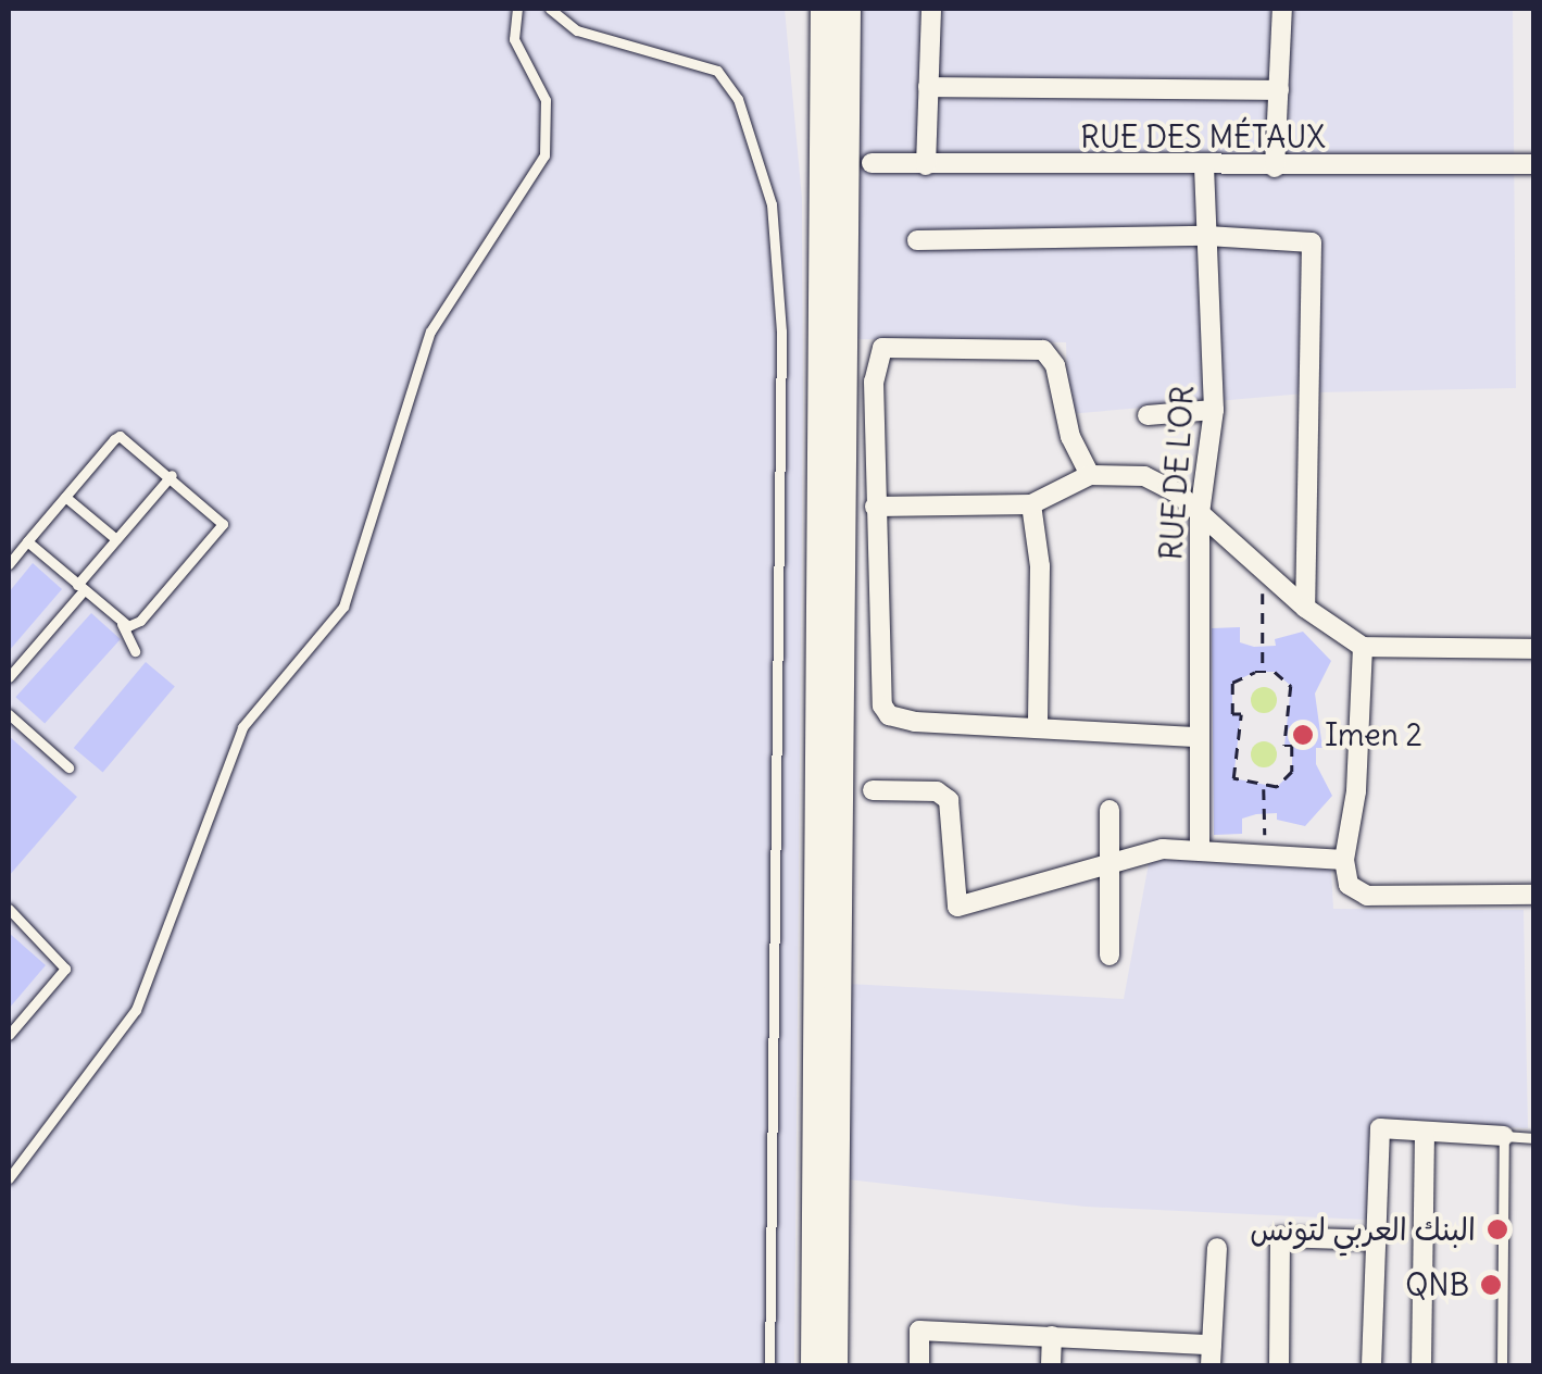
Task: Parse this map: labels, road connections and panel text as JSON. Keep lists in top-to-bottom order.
{
  "streets": {
    "street": ["RUE DES MÉTAUX", "RUE DE L'OR"]
  },
  "crossings": [
    ["RUE DES MÉTAUX", "RUE DE L'OR"]
  ],
  "places": ["Imen 2", "البنك العربي لتونس", "QNB"]
}
